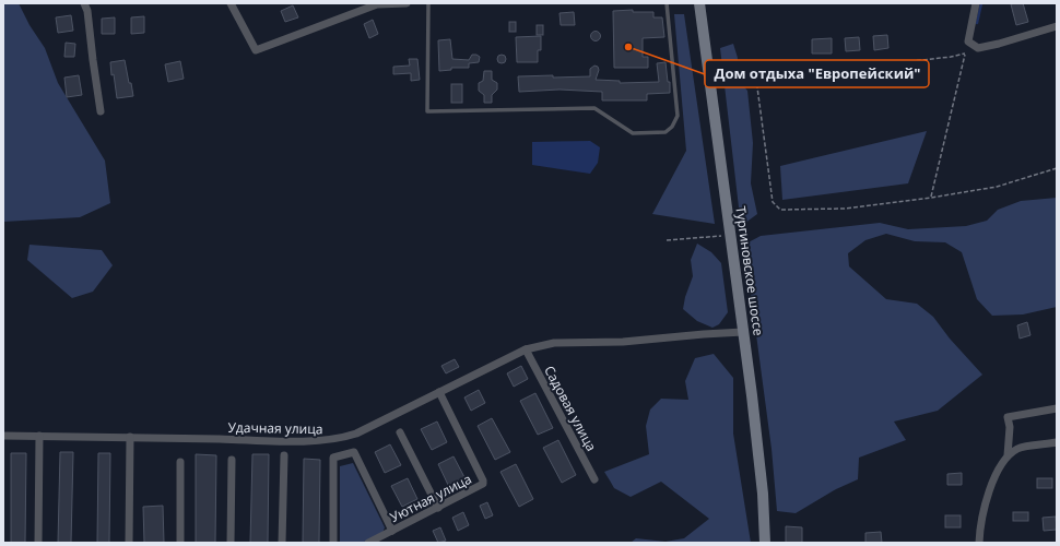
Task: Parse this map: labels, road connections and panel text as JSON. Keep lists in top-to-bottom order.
{
  "streets": {
    "main road": ["Тургиновское шоссе"],
    "street": ["Садовая улица", "Удачная улица", "Уютная улица"]
  },
  "crossings": [
    ["Тургиновское шоссе", "Удачная улица"],
    ["Садовая улица", "Удачная улица"],
    ["Удачная улица", "Уютная улица"]
  ],
  "places": ["Дом отдыха \"Европейский\""]
}
